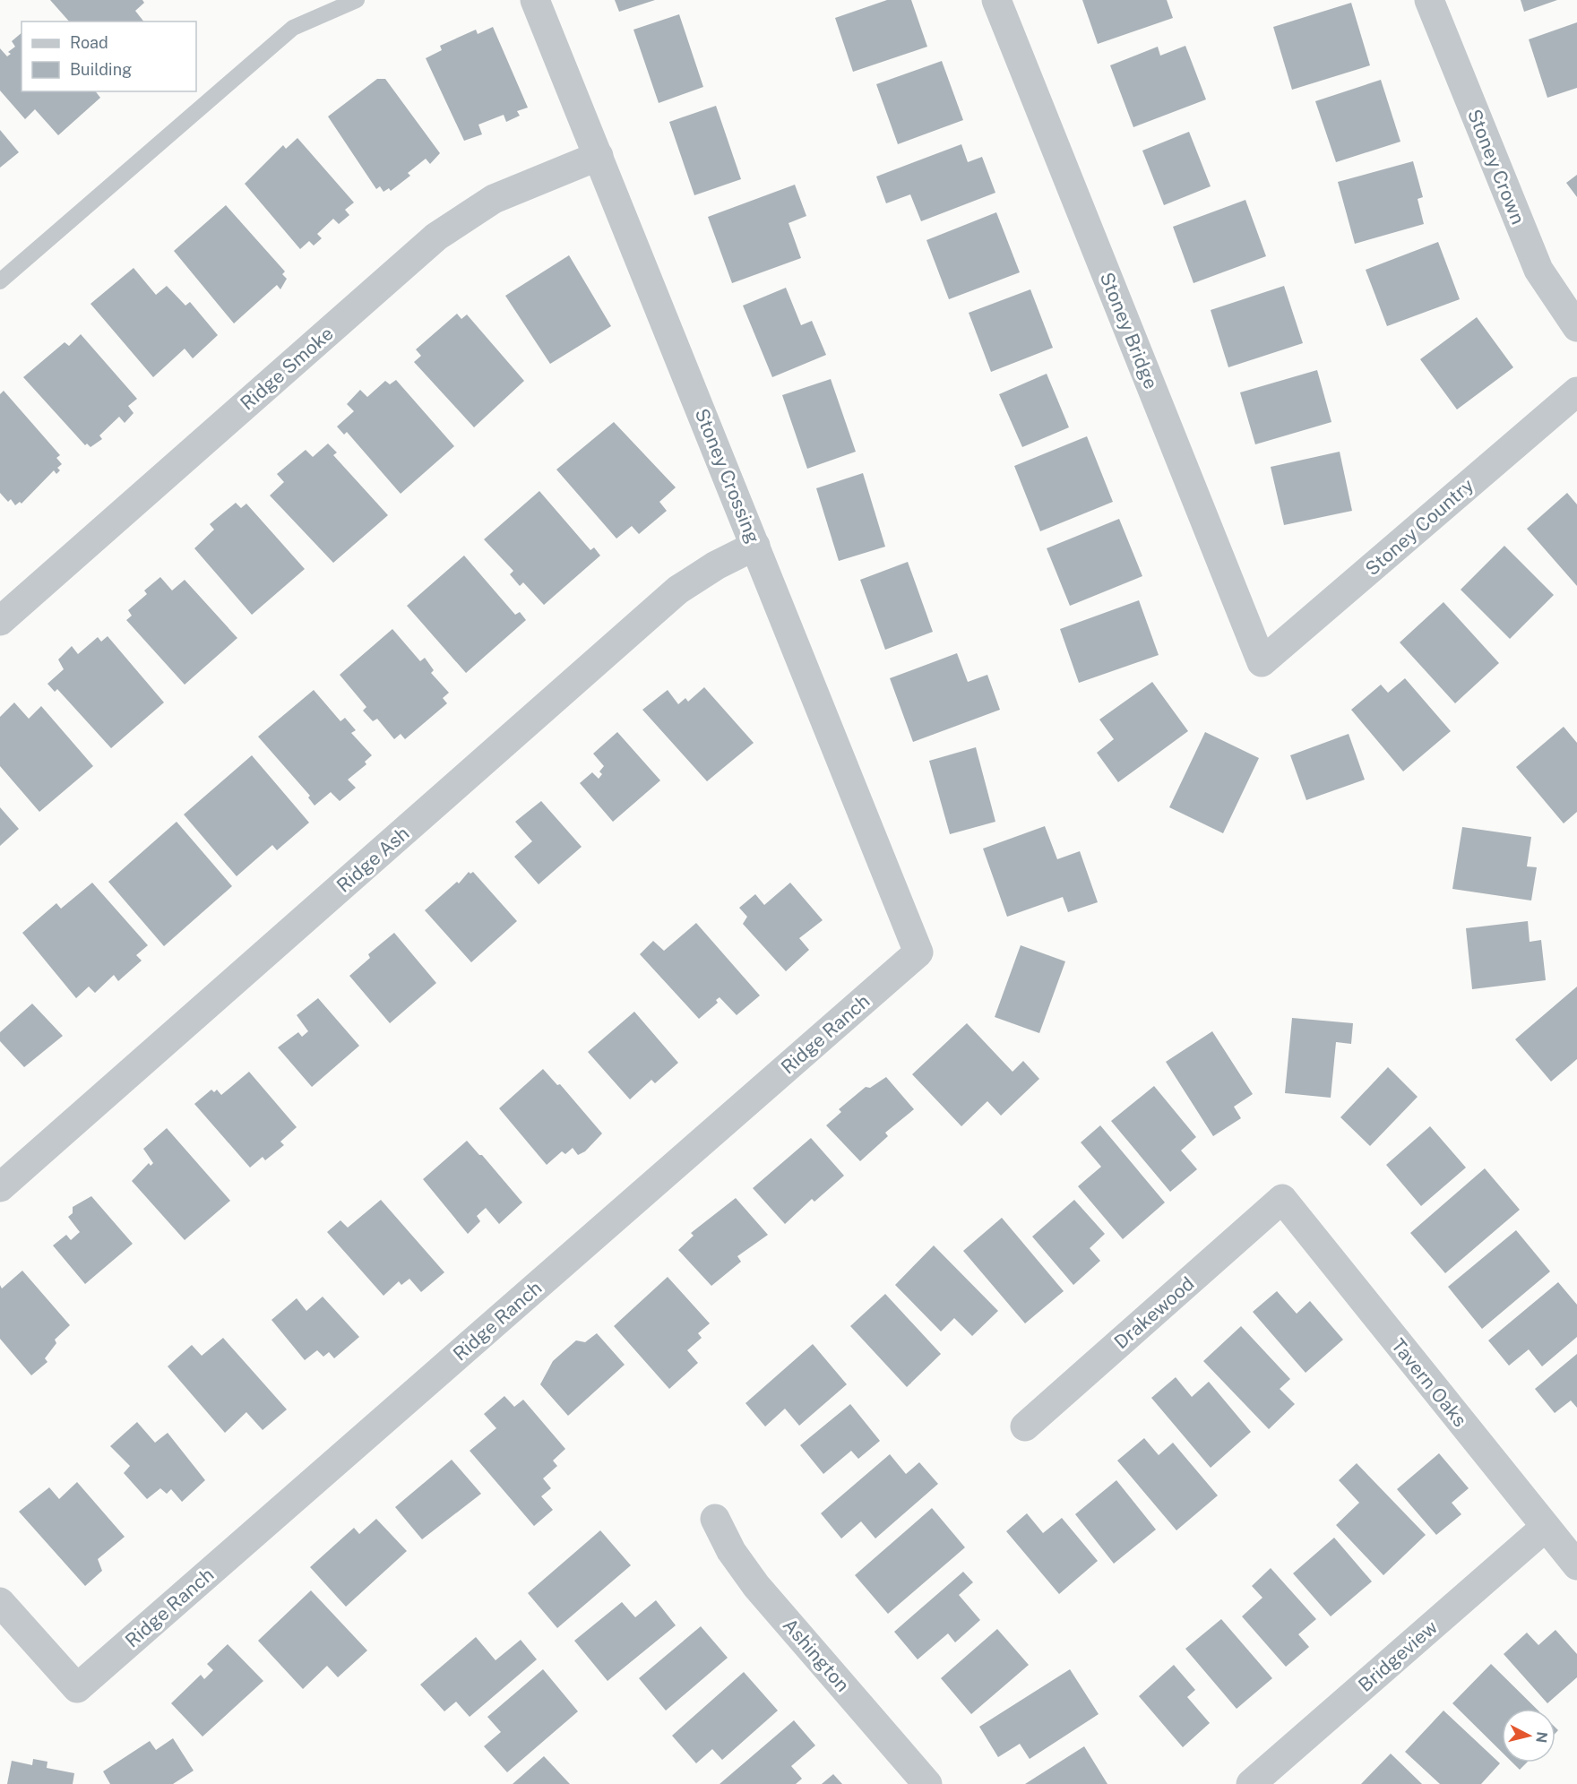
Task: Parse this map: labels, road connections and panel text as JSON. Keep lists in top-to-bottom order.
{
  "streets": {
    "street": [
      "Stoney Crown",
      "Stoney Bridge",
      "Ridge Smoke",
      "Stoney Crossing",
      "Stoney Country",
      "Ridge Ash",
      "Ridge Ranch",
      "Drakewood",
      "Tavern Oaks",
      "Ashington",
      "Bridgeview"
    ]
  },
  "crossings": [
    ["Stoney Bridge", "Stoney Country"],
    ["Ridge Smoke", "Stoney Crossing"],
    ["Stoney Crossing", "Ridge Ash"],
    ["Stoney Crossing", "Ridge Ranch"],
    ["Drakewood", "Tavern Oaks"],
    ["Tavern Oaks", "Bridgeview"]
  ],
  "legend": ["Road", "Building"],
  "north": "right"
}
